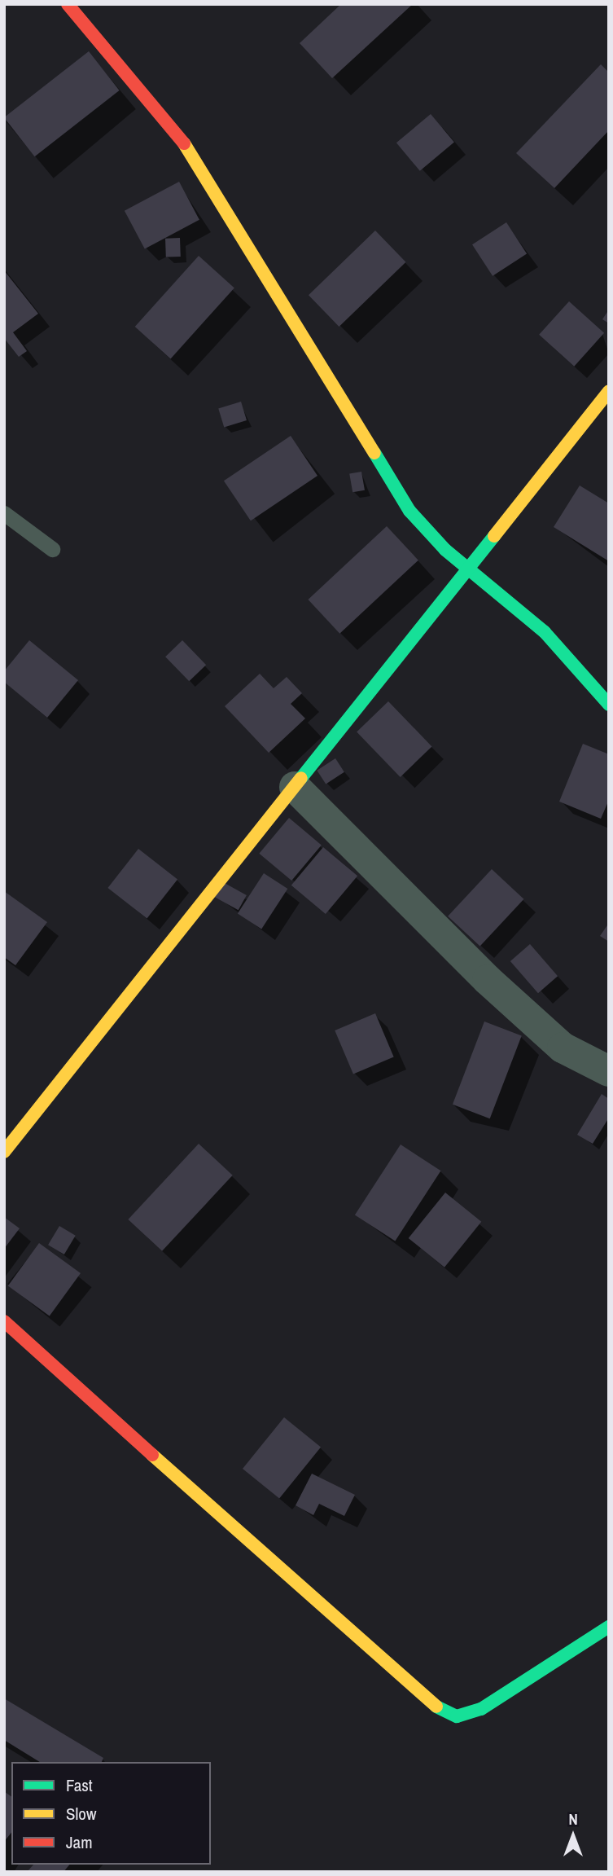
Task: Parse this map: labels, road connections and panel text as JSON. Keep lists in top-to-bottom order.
{
  "legend": ["Fast", "Slow", "Jam"],
  "north": "top"
}
